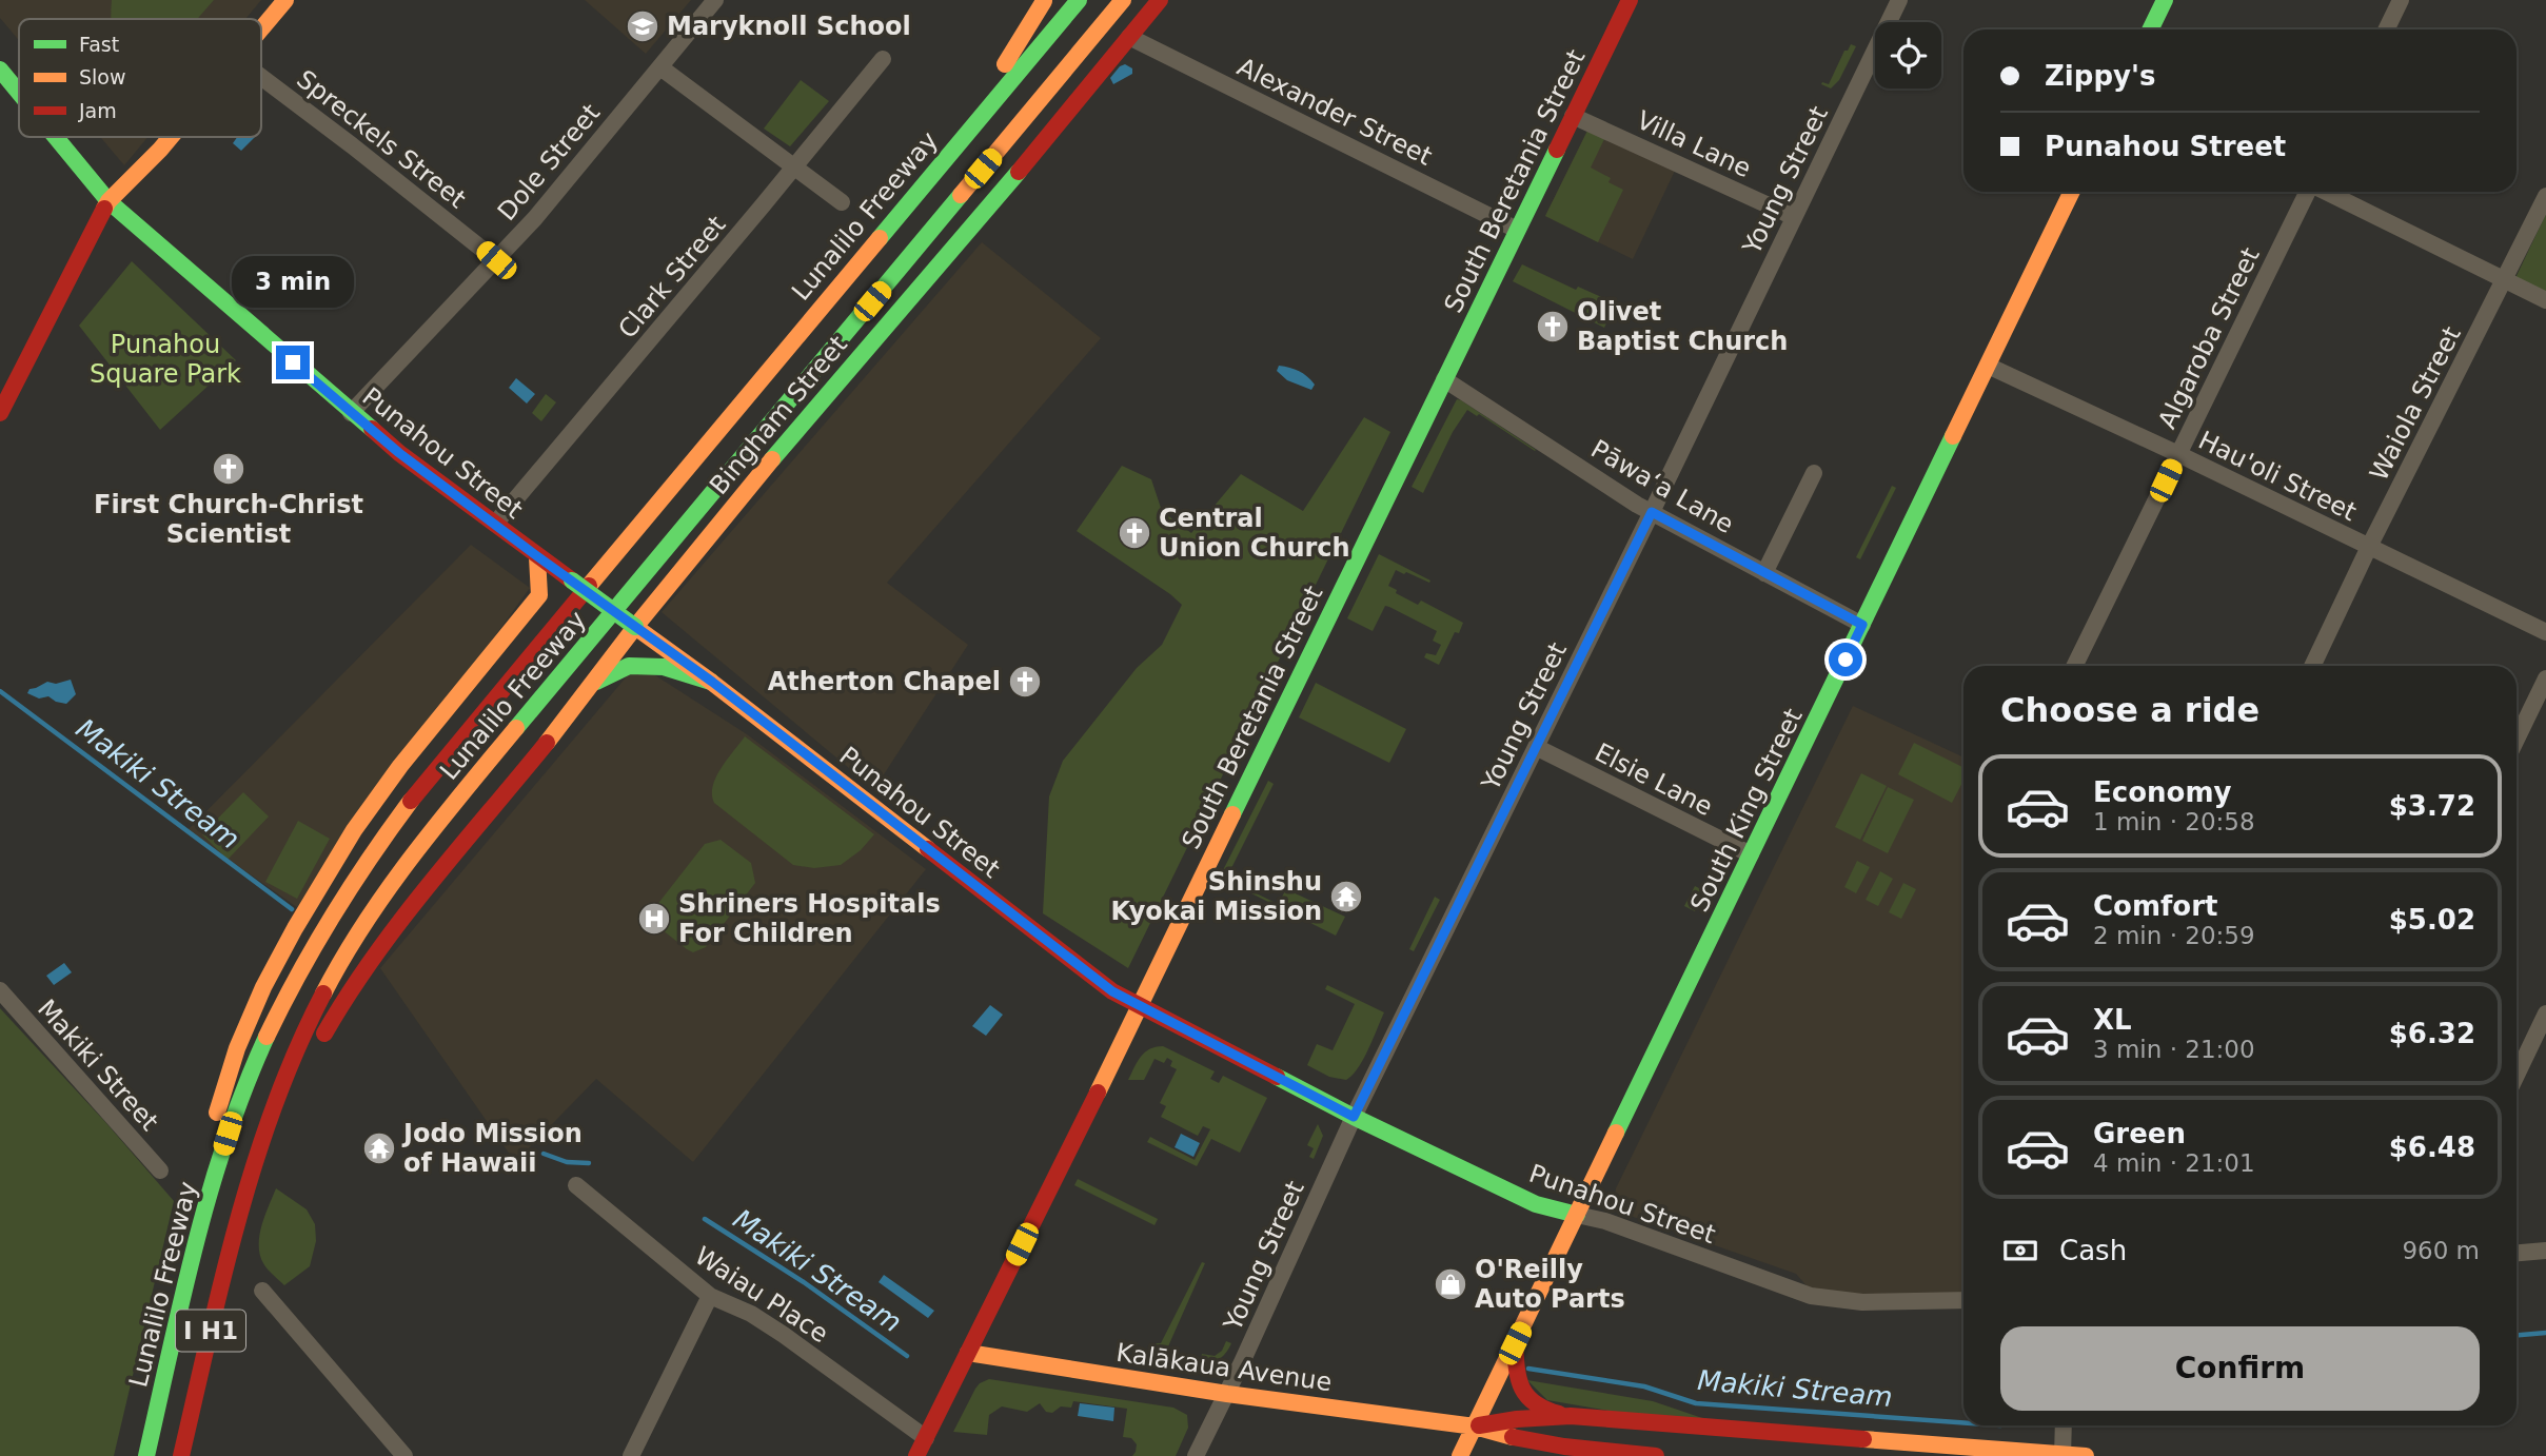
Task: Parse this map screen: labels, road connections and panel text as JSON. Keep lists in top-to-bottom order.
{
  "streets": {
    "main road": [
      "South Beretania Street",
      "Lunalilo Freeway",
      "Bingham Street",
      "Punahou Street",
      "South King Street",
      "I H1",
      "Kalākaua Avenue"
    ],
    "street": [
      "Alexander Street",
      "Spreckels Street",
      "Villa Lane",
      "Dole Street",
      "Young Street",
      "Clark Street",
      "Algaroba Street",
      "Waiola Street",
      "Hau'oli Street",
      "Pāwaʻa Lane",
      "Elsie Lane",
      "Makiki Street",
      "Waiau Place"
    ]
  },
  "crossings": [
    ["Alexander Street", "South Beretania Street"],
    ["Alexander Street", "Bingham Street"],
    ["Spreckels Street", "Dole Street"],
    ["Villa Lane", "Young Street"],
    ["Villa Lane", "South Beretania Street"],
    ["Dole Street", "Punahou Street"],
    ["Young Street", "Punahou Street"],
    ["Young Street", "Pāwaʻa Lane"],
    ["Young Street", "Elsie Lane"],
    ["Young Street", "Kalākaua Avenue"],
    ["South Beretania Street", "Punahou Street"],
    ["South Beretania Street", "Pāwaʻa Lane"],
    ["South Beretania Street", "Waiau Place"],
    ["South Beretania Street", "Kalākaua Avenue"],
    ["Lunalilo Freeway", "Bingham Street"],
    ["Clark Street", "Punahou Street"],
    ["Algaroba Street", "Hau'oli Street"],
    ["Waiola Street", "Hau'oli Street"],
    ["Bingham Street", "Punahou Street"],
    ["Punahou Street", "South King Street"],
    ["Hau'oli Street", "South King Street"],
    ["Pāwaʻa Lane", "South King Street"],
    ["Elsie Lane", "South King Street"],
    ["South King Street", "Kalākaua Avenue"]
  ],
  "water": ["Makiki Stream"],
  "parks": ["Punahou Square Park"],
  "places": {
    "school or university": ["Maryknoll School"],
    "church": [
      "Olivet Baptist Church",
      "First Church-Christ Scientist",
      "Central Union Church",
      "Atherton Chapel"
    ],
    "temple": ["Shinshu Kyokai Mission", "Jodo Mission of Hawaii"],
    "hospital": ["Shriners Hospitals For Children"],
    "shop": ["O'Reilly Auto Parts"]
  },
  "legend": ["Fast", "Slow", "Jam"],
  "page": {
    "banner": ["Zippy's", "Punahou Street"],
    "bubble": "3 min",
    "heading": "Choose a ride",
    "list": [
      {
        "name": "Economy",
        "note": "1 min · 20:58",
        "value": "$3.72"
      },
      {
        "name": "Comfort",
        "note": "2 min · 20:59",
        "value": "$5.02"
      },
      {
        "name": "XL",
        "note": "3 min · 21:00",
        "value": "$6.32"
      },
      {
        "name": "Green",
        "note": "4 min · 21:01",
        "value": "$6.48"
      }
    ],
    "pay": ["Cash", "960 m"],
    "buttons": "Confirm"
  }
}
